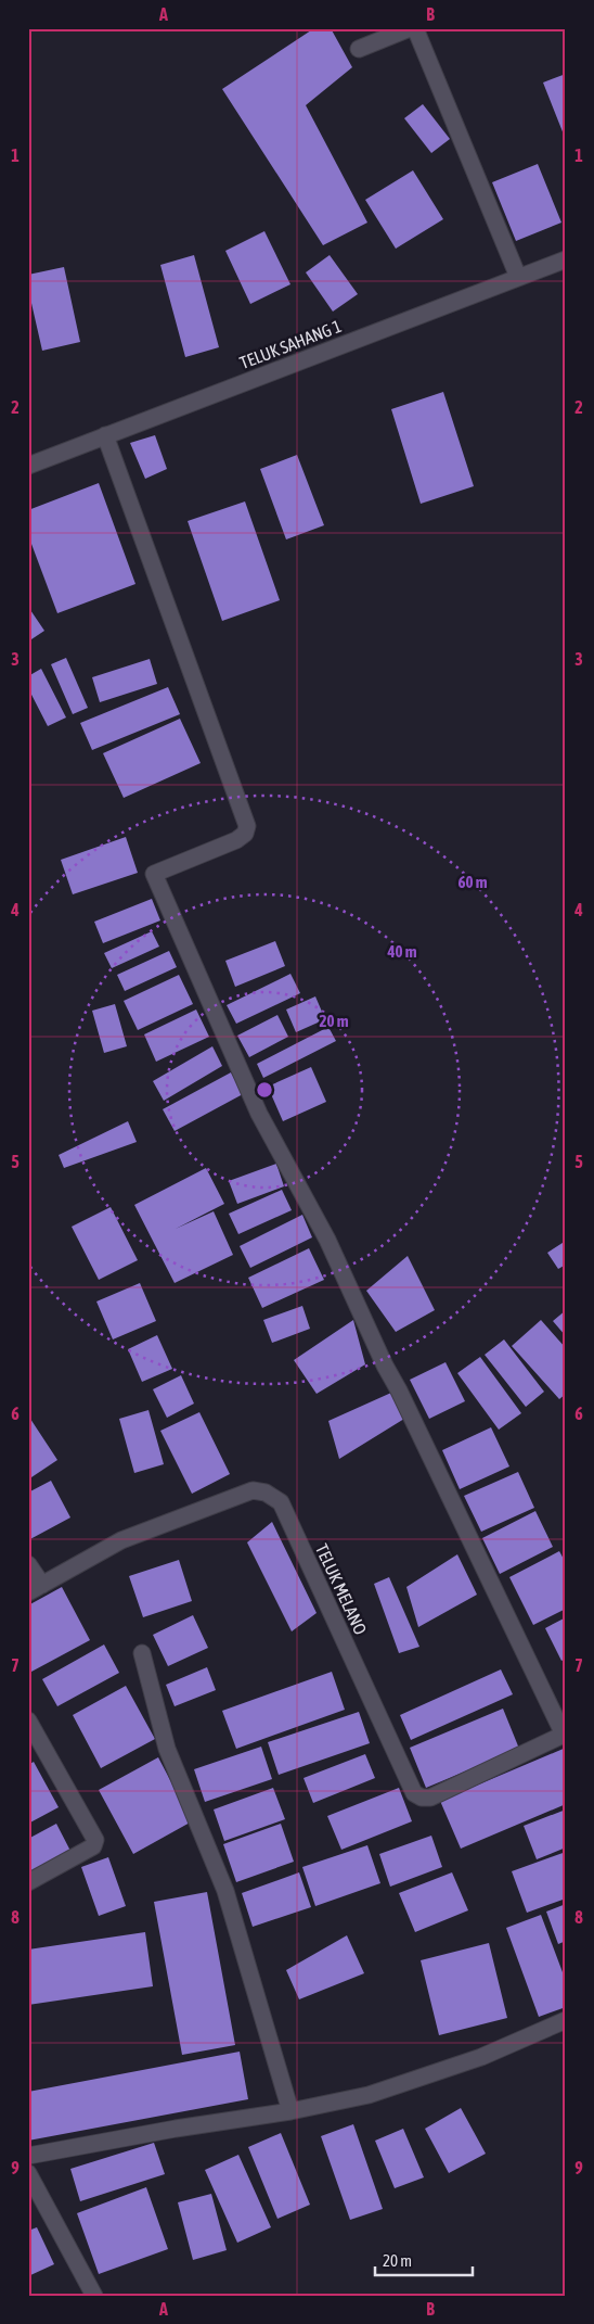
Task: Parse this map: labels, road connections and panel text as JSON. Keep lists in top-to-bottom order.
{
  "streets": {
    "street": ["TELUK SAHANG 1", "TELUK MELANO"]
  },
  "scale_bar": "20 m",
  "grid": {
    "columns": ["A", "B"],
    "rows": [
      "1",
      "2",
      "3",
      "4",
      "5",
      "6",
      "7",
      "8",
      "9"
    ]
  },
  "rings": ["60 m", "40 m", "20 m"]
}
